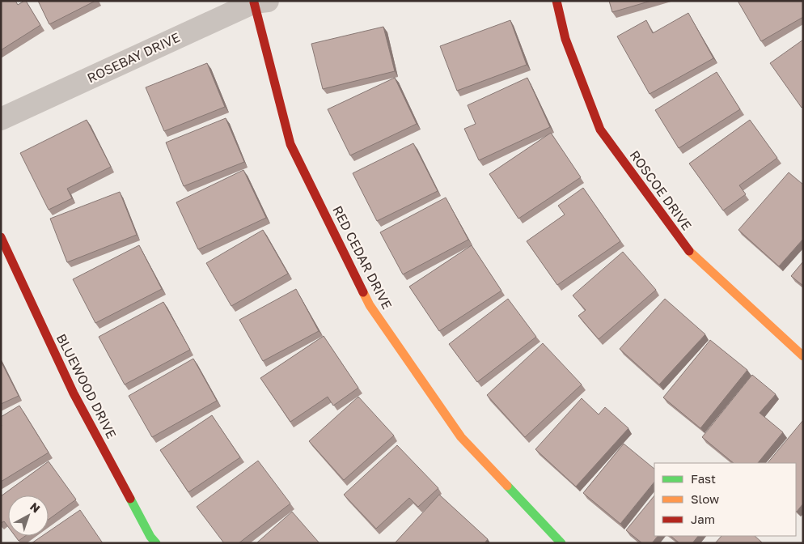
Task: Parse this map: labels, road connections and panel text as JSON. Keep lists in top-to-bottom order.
{
  "streets": {
    "street": [
      "ROSEBAY DRIVE",
      "ROSCOE DRIVE",
      "RED CEDAR DRIVE",
      "BLUEWOOD DRIVE"
    ]
  },
  "crossings": [
    ["ROSEBAY DRIVE", "RED CEDAR DRIVE"]
  ],
  "legend": ["Fast", "Slow", "Jam"],
  "north": "top right"
}
